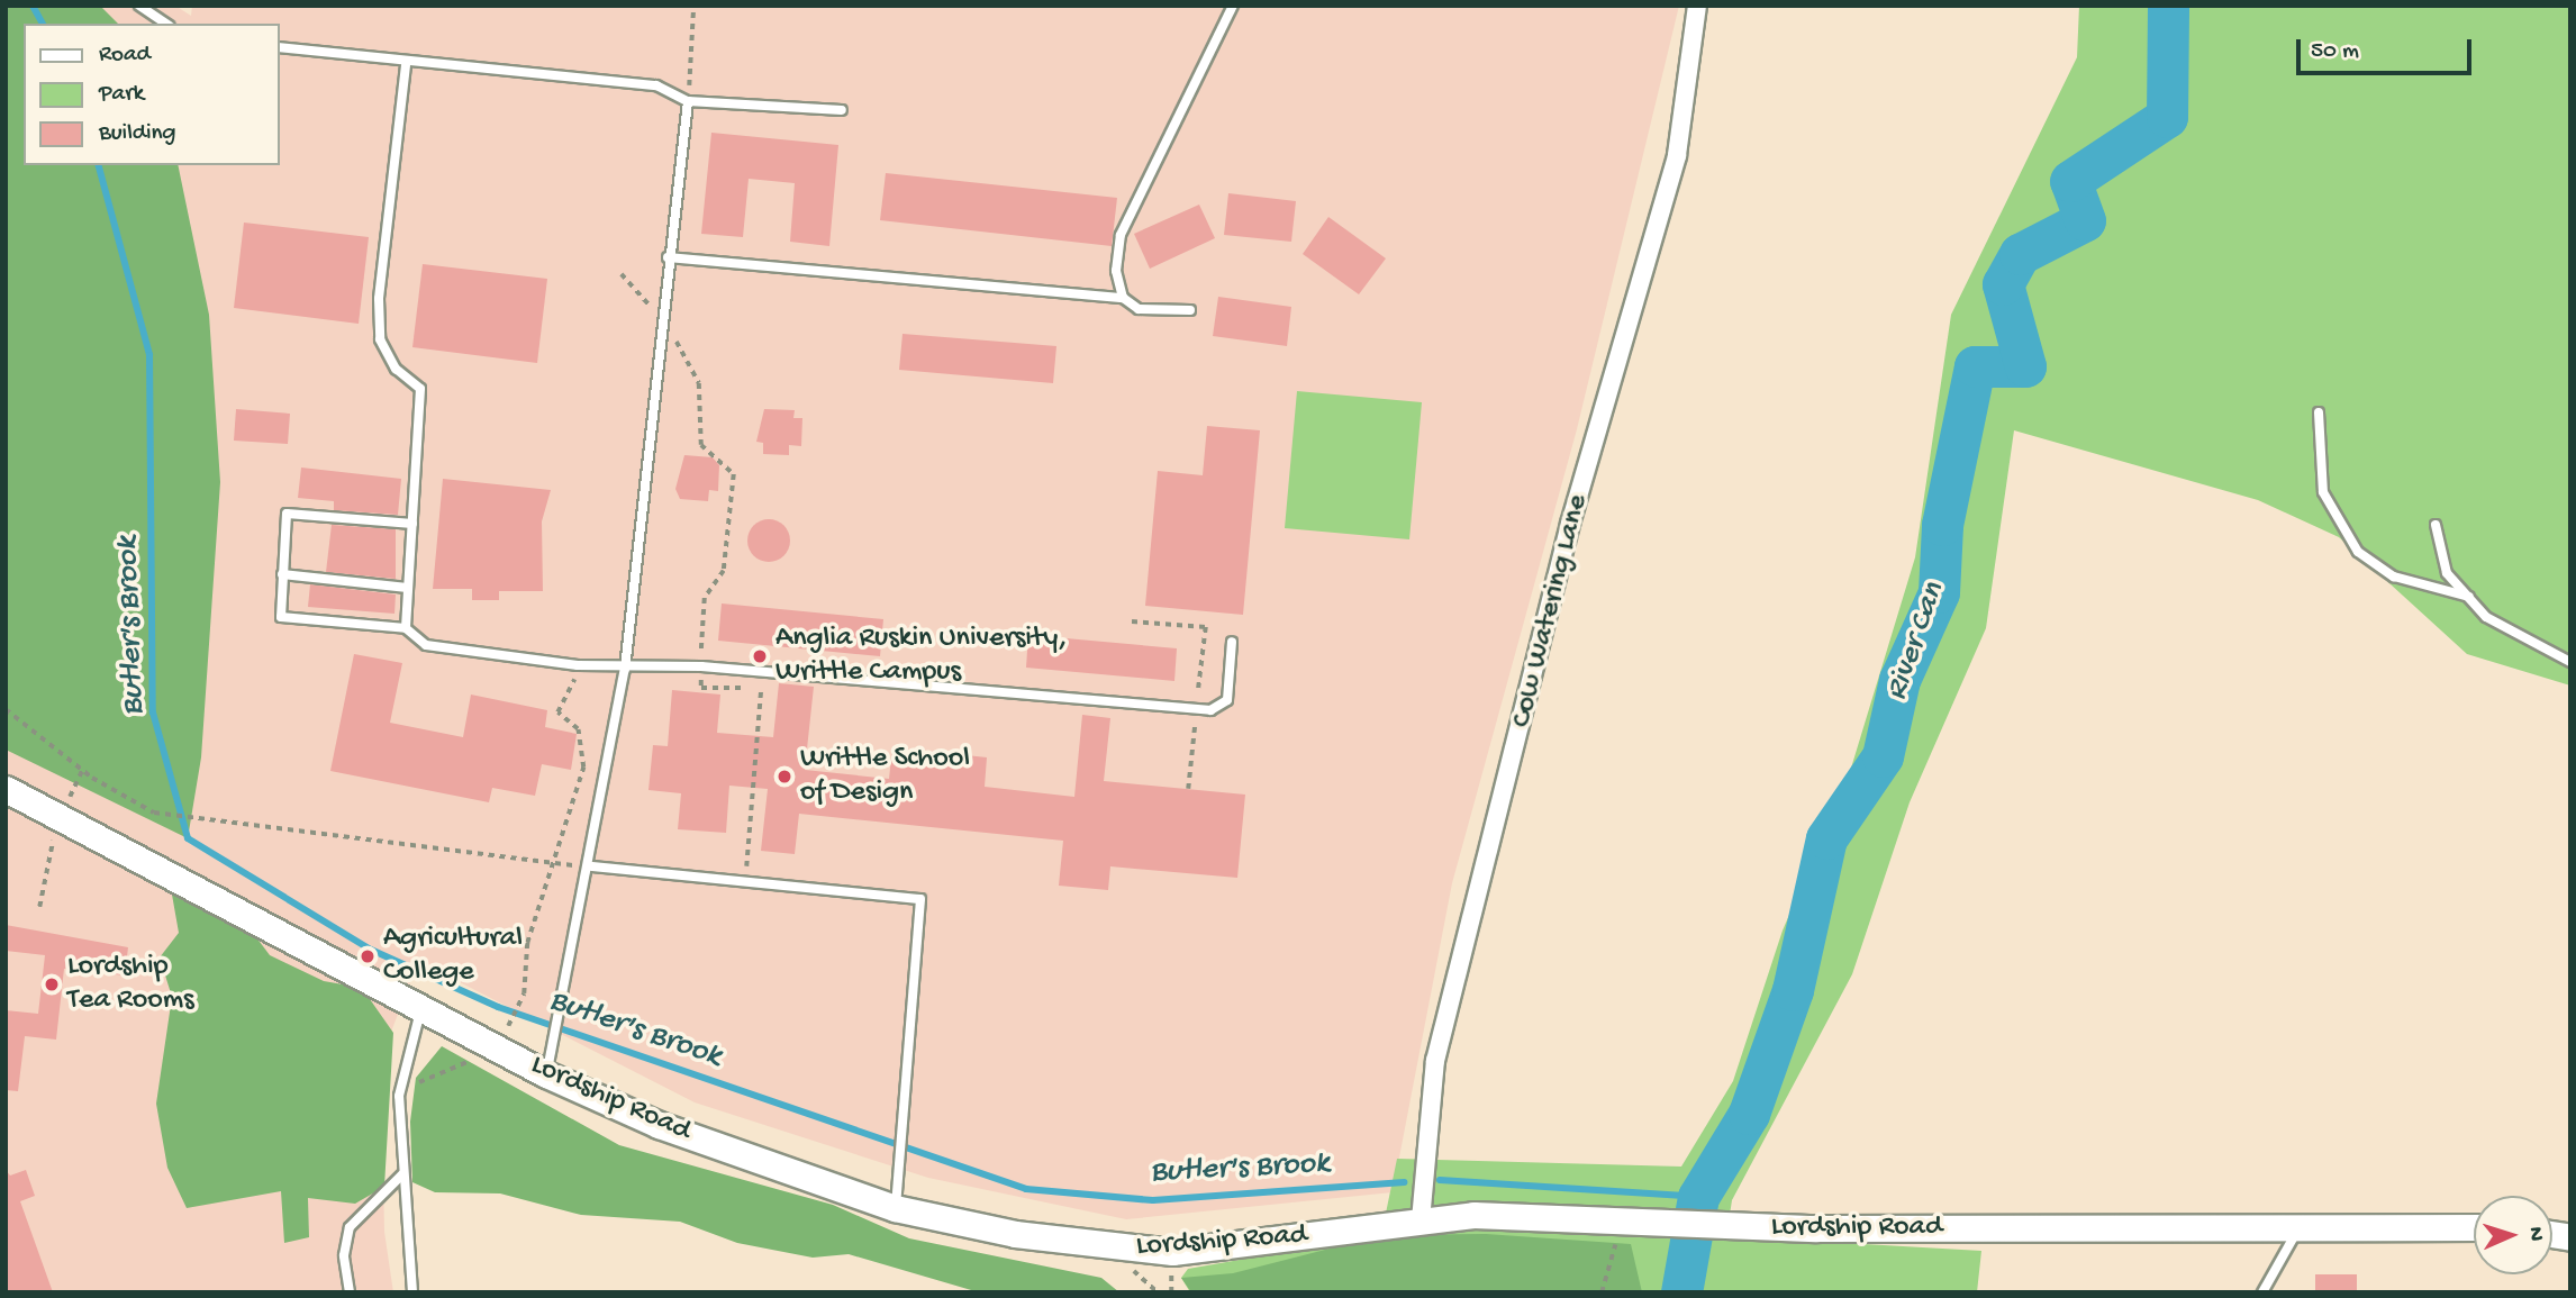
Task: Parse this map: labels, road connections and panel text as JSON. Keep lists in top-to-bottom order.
{
  "streets": {
    "street": ["Cow Watering Lane", "Lordship Road"]
  },
  "crossings": [
    ["Cow Watering Lane", "Lordship Road"]
  ],
  "water": ["Butler's Brook", "River Can"],
  "places": [
    "Anglia Ruskin University, Writtle Campus",
    "Writtle School of Design",
    "Agricultural College",
    "Lordship Tea Rooms"
  ],
  "legend": ["Road", "Park", "Building"],
  "scale_bar": "50 m",
  "north": "right"
}
